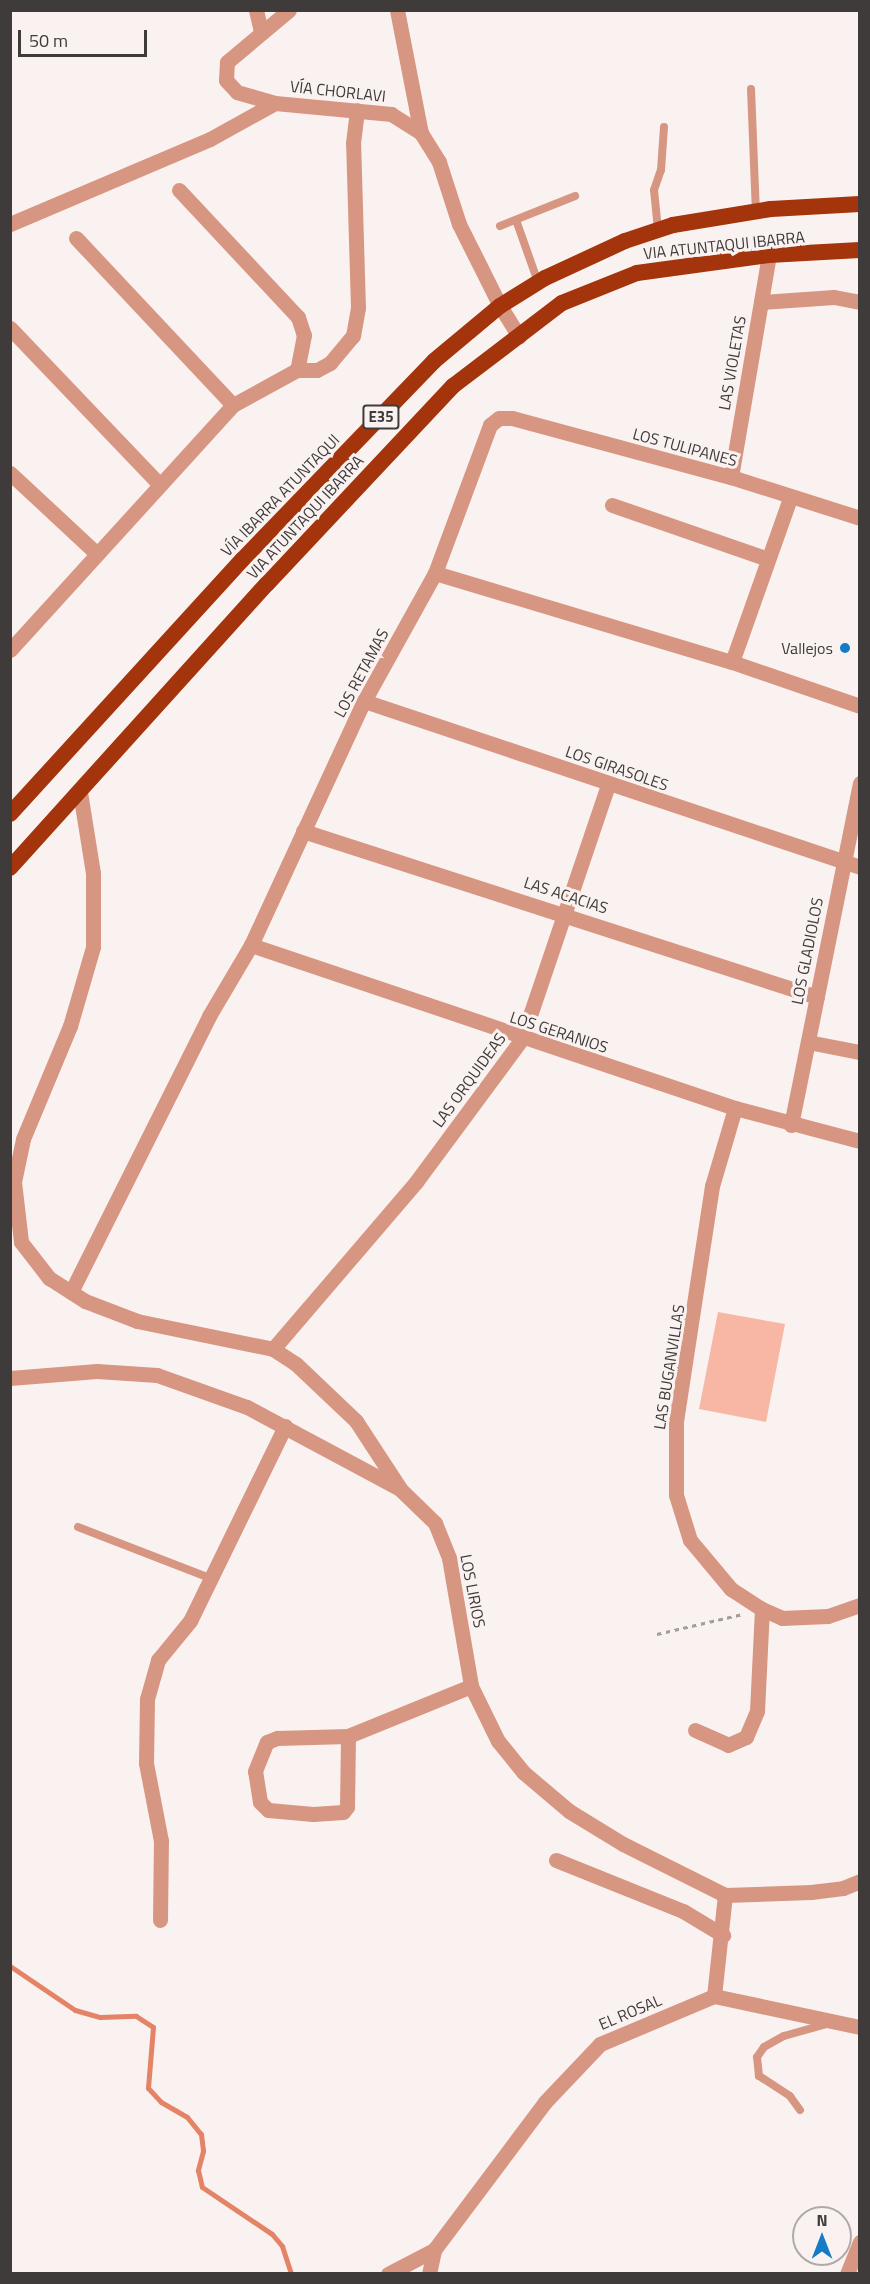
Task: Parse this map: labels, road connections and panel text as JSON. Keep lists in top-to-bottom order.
{
  "streets": {
    "highway": ["VIA ATUNTAQUI IBARRA", "E35", "VÍA IBARRA ATUNTAQUI"],
    "street": [
      "VÍA CHORLAVI",
      "LAS VIOLETAS",
      "LOS TULIPANES",
      "LOS RETAMAS",
      "LOS GIRASOLES",
      "LAS ACACIAS",
      "LOS GLADIOLOS",
      "LOS GERANIOS",
      "LAS ORQUIDEAS",
      "LAS BUGANVILLAS",
      "LOS LIRIOS",
      "EL ROSAL"
    ]
  },
  "crossings": [
    ["VÍA CHORLAVI", "VIA ATUNTAQUI IBARRA"],
    ["VÍA CHORLAVI", "VÍA IBARRA ATUNTAQUI"],
    ["VIA ATUNTAQUI IBARRA", "LAS VIOLETAS"],
    ["LAS VIOLETAS", "LOS TULIPANES"],
    ["LOS TULIPANES", "LOS RETAMAS"],
    ["LOS RETAMAS", "LOS GIRASOLES"],
    ["LOS RETAMAS", "LAS ACACIAS"],
    ["LOS RETAMAS", "LOS GERANIOS"],
    ["LOS GIRASOLES", "LOS GLADIOLOS"],
    ["LOS GIRASOLES", "LAS ORQUIDEAS"],
    ["LAS ACACIAS", "LOS GLADIOLOS"],
    ["LAS ACACIAS", "LAS ORQUIDEAS"],
    ["LOS GLADIOLOS", "LOS GERANIOS"],
    ["LOS GERANIOS", "LAS ORQUIDEAS"],
    ["LOS GERANIOS", "LAS BUGANVILLAS"]
  ],
  "places": ["Vallejos"],
  "scale_bar": "50 m",
  "north": "top"
}
